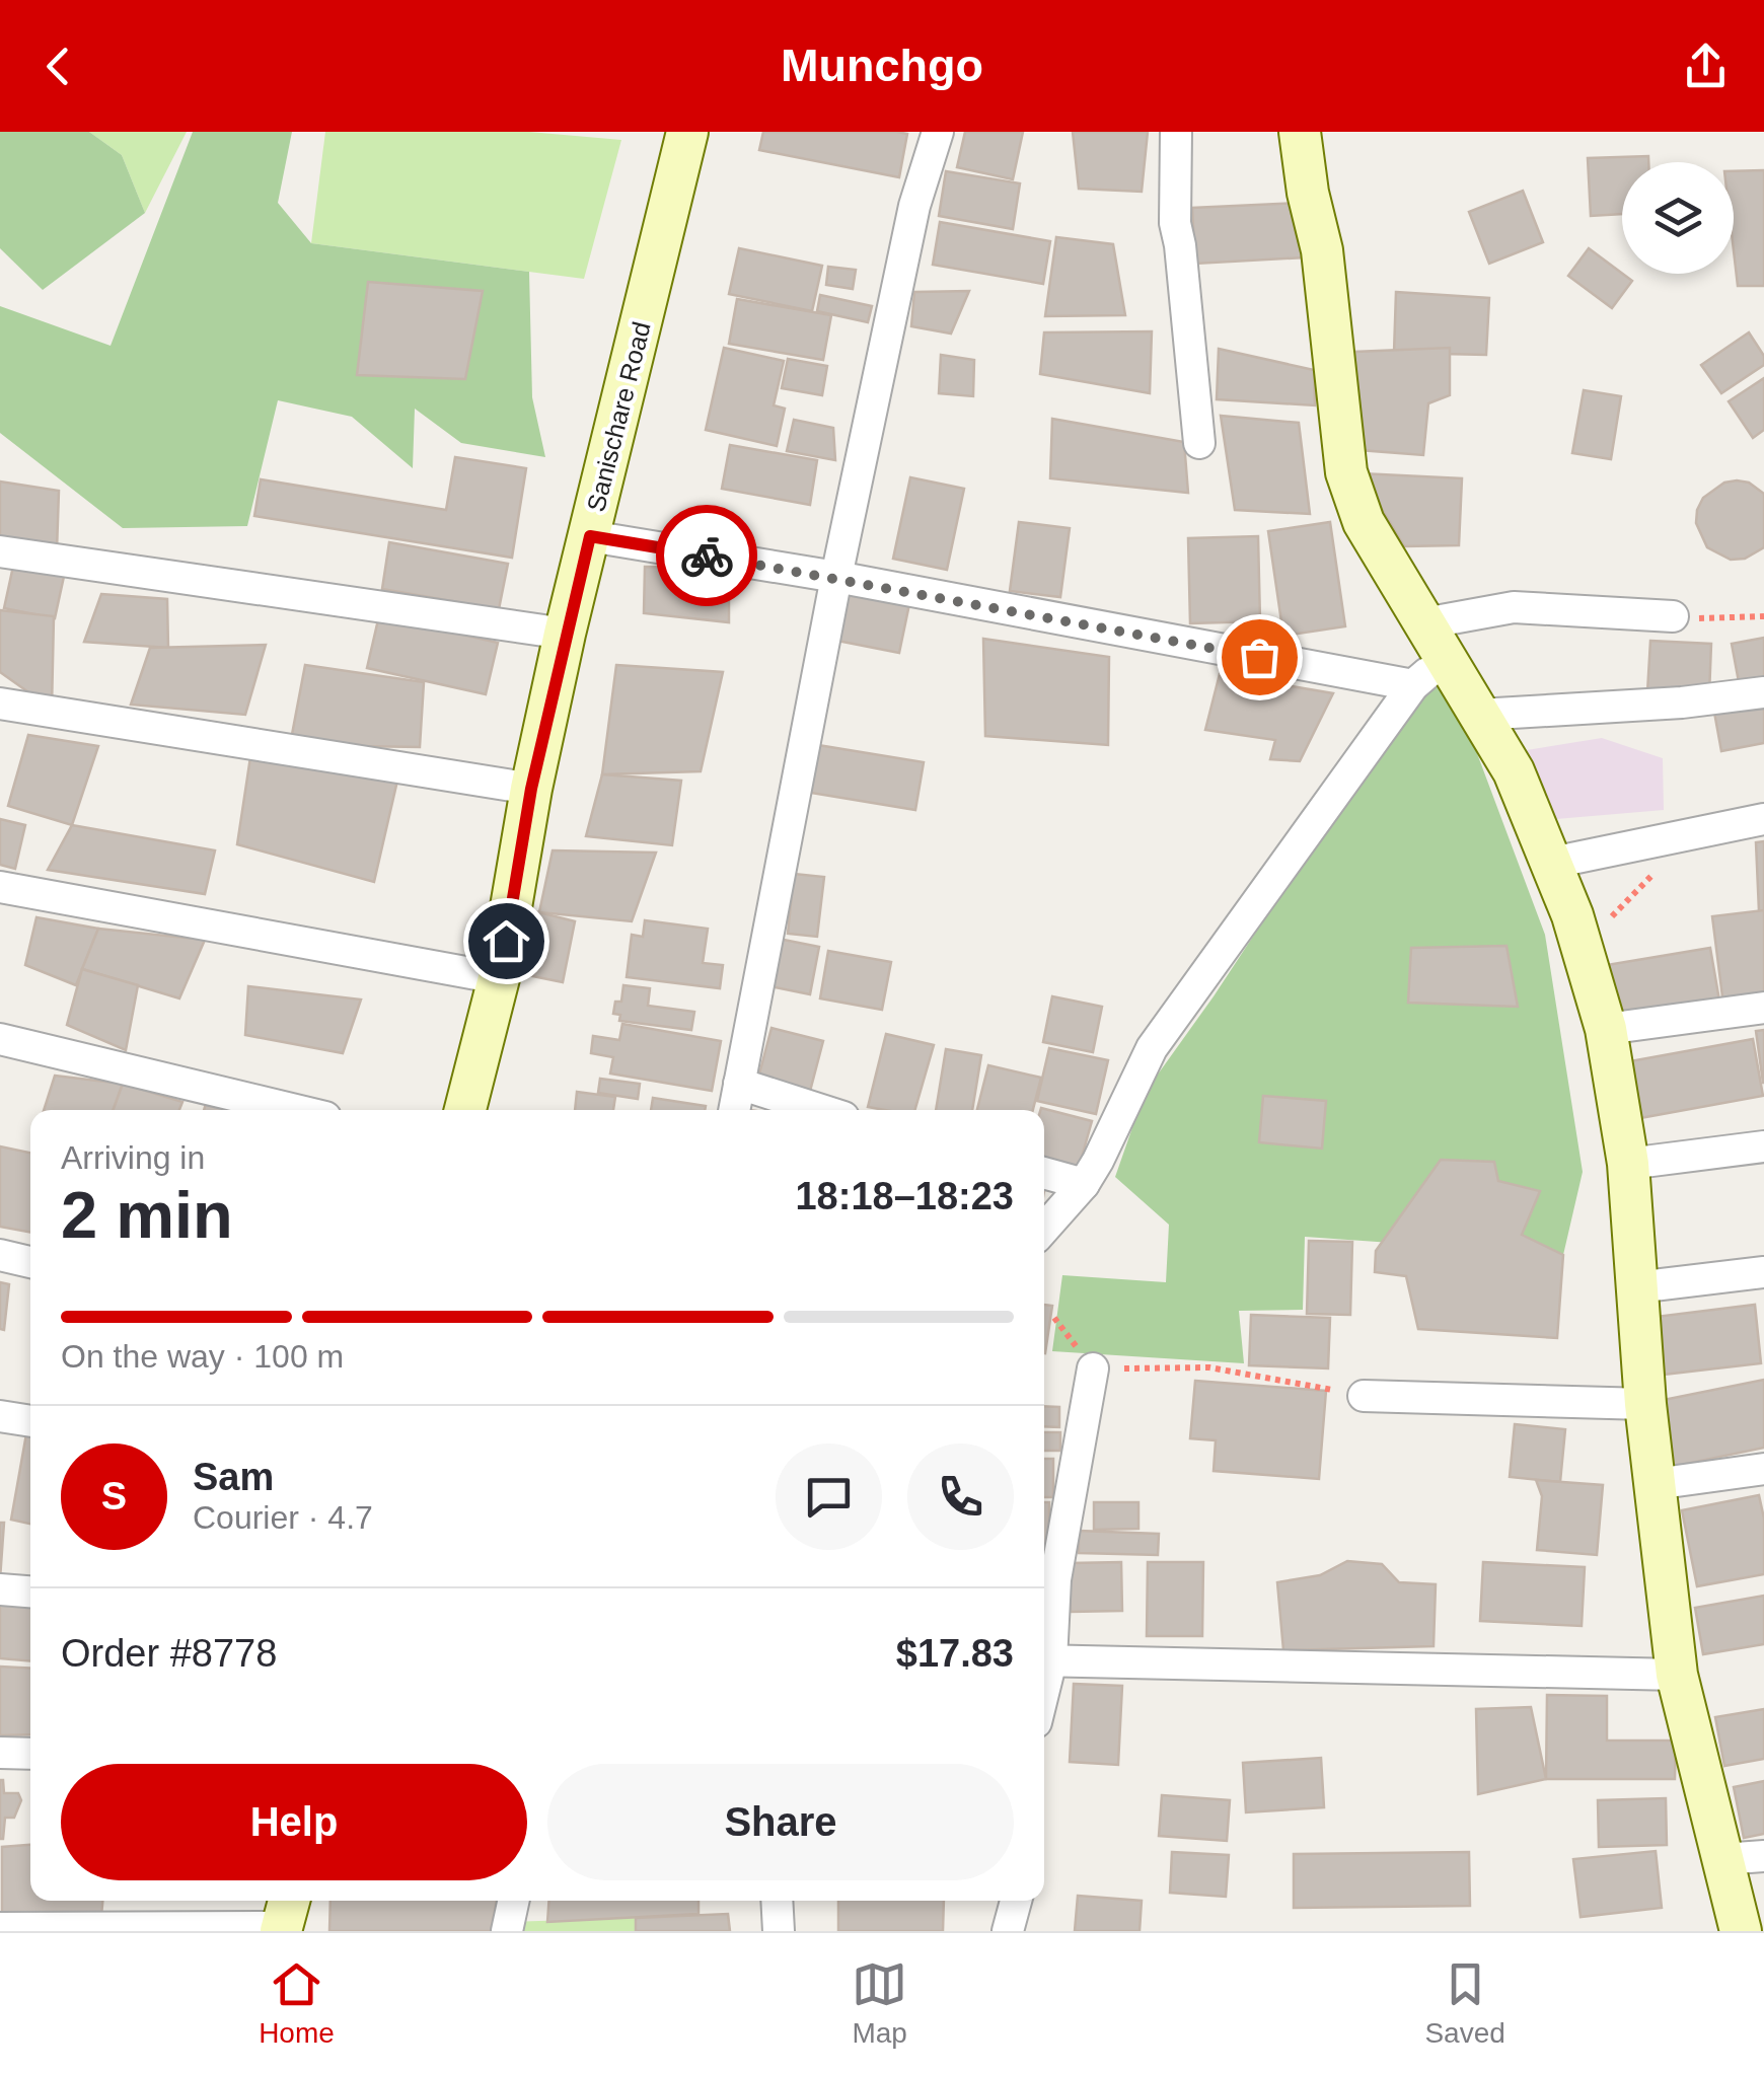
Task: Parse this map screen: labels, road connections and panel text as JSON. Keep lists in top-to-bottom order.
{
  "streets": {
    "street": ["Sanischare Road"]
  },
  "page": {
    "header": "Munchgo",
    "heading": ["2 min", "Arriving in", "18:18–18:23"],
    "panel": [
      "Sam",
      "Courier · 4.7",
      "Order #8778",
      "$17.83"
    ],
    "bar": "On the way · 100 m",
    "round": "S",
    "buttons": ["Help", "Share"],
    "tabs": ["Home", "Map", "Saved"]
  }
}
